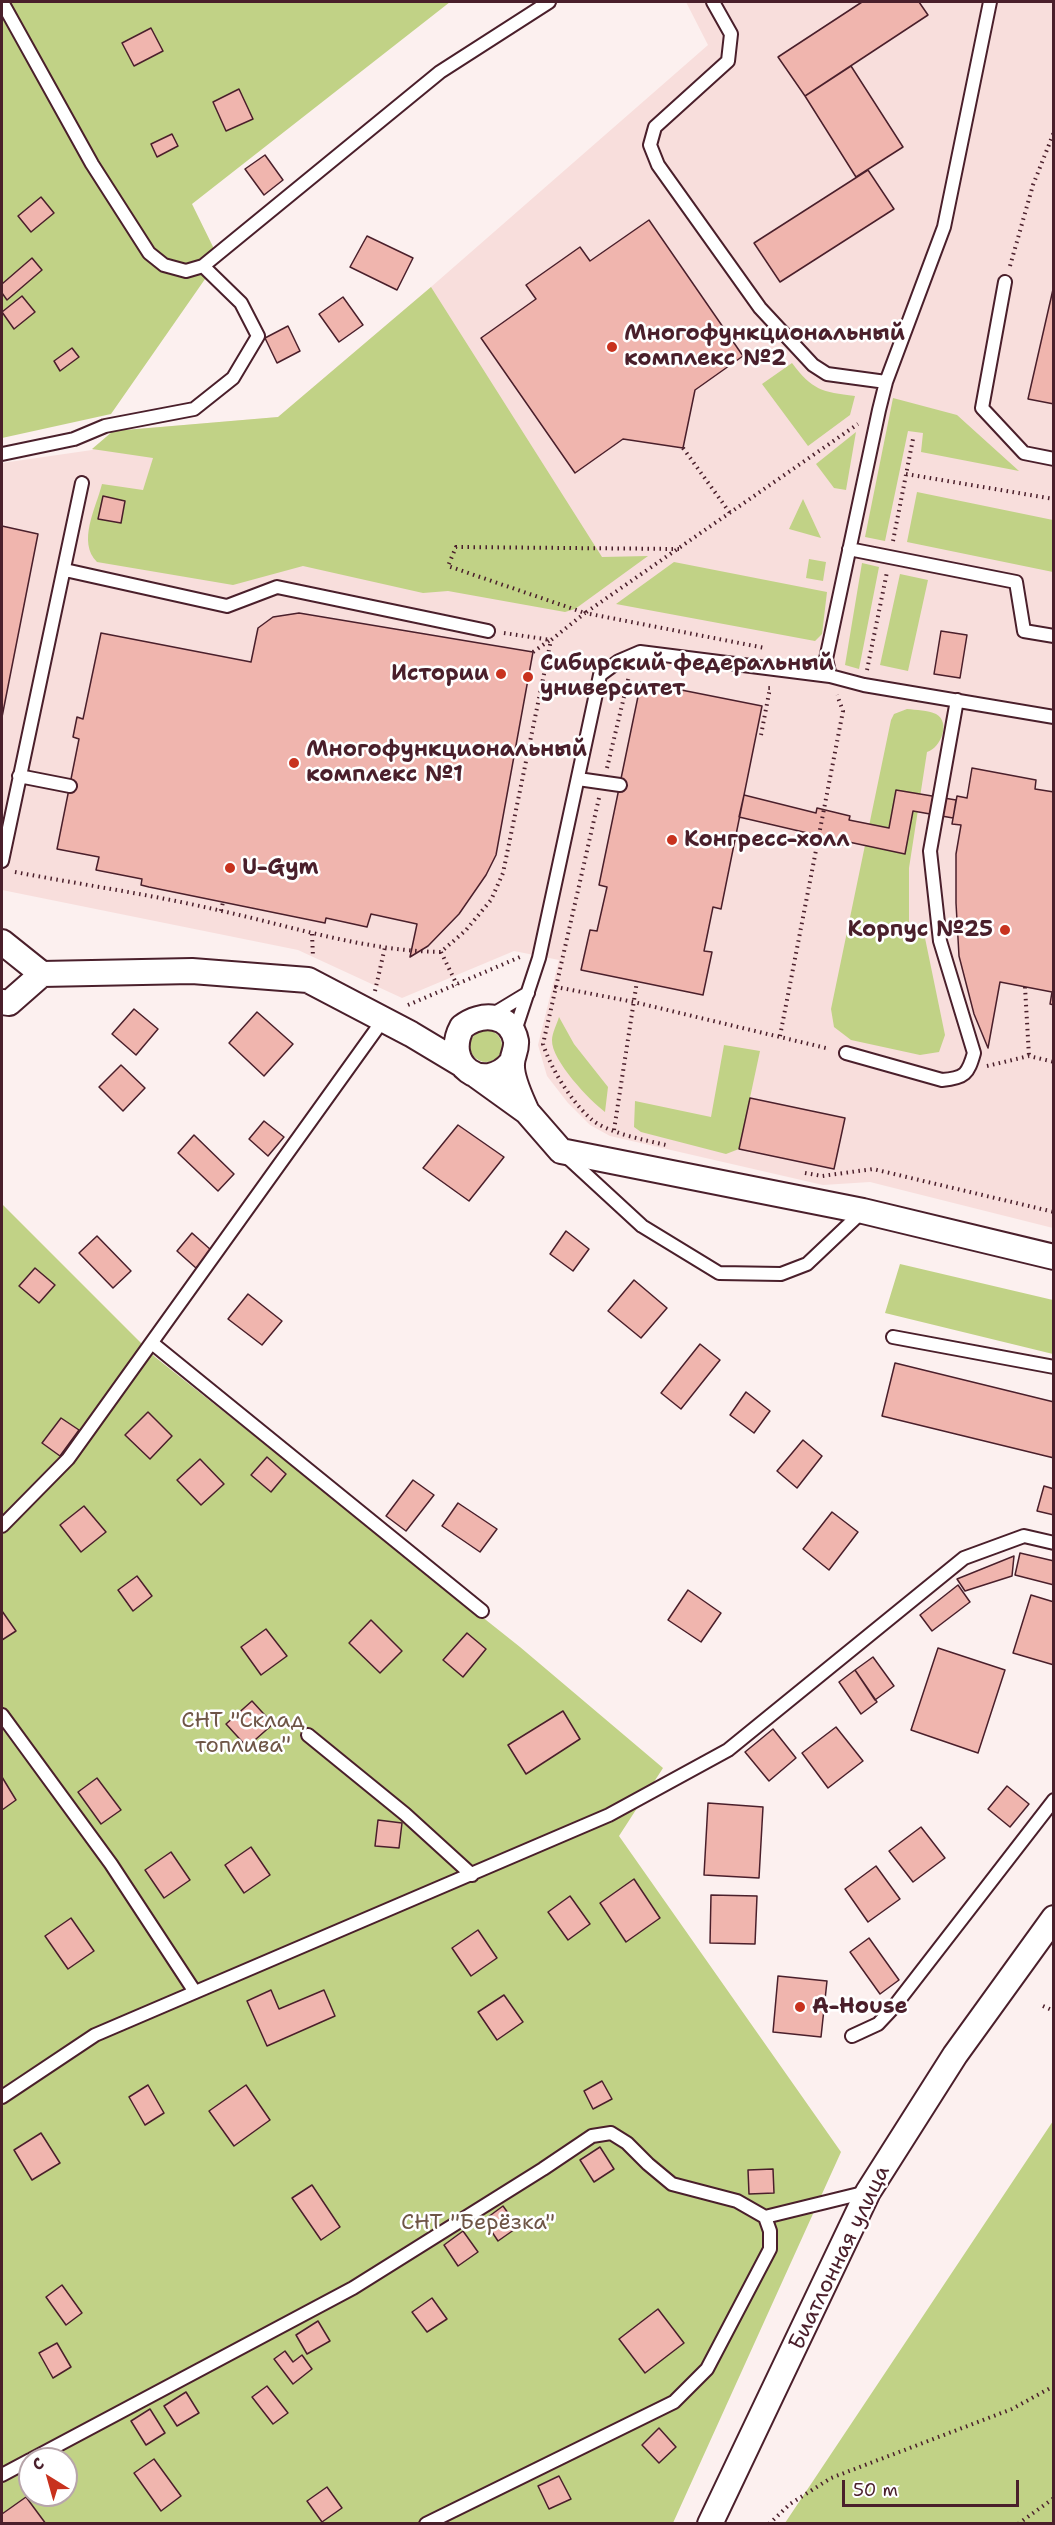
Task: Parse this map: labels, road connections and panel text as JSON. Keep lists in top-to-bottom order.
{
  "streets": {
    "street": ["Биатлонная улица"]
  },
  "parks": ["СНТ \"Склад топлива\"", "СНТ \"Берёзка\""],
  "places": [
    "Многофункциональный комплекс №2",
    "Истории",
    "Сибирский федеральный университет",
    "Многофункциональный комплекс №1",
    "Конгресс-холл",
    "U-Gym",
    "Корпус №25",
    "A-House"
  ],
  "scale_bar": "50 m",
  "north": "top left"
}
